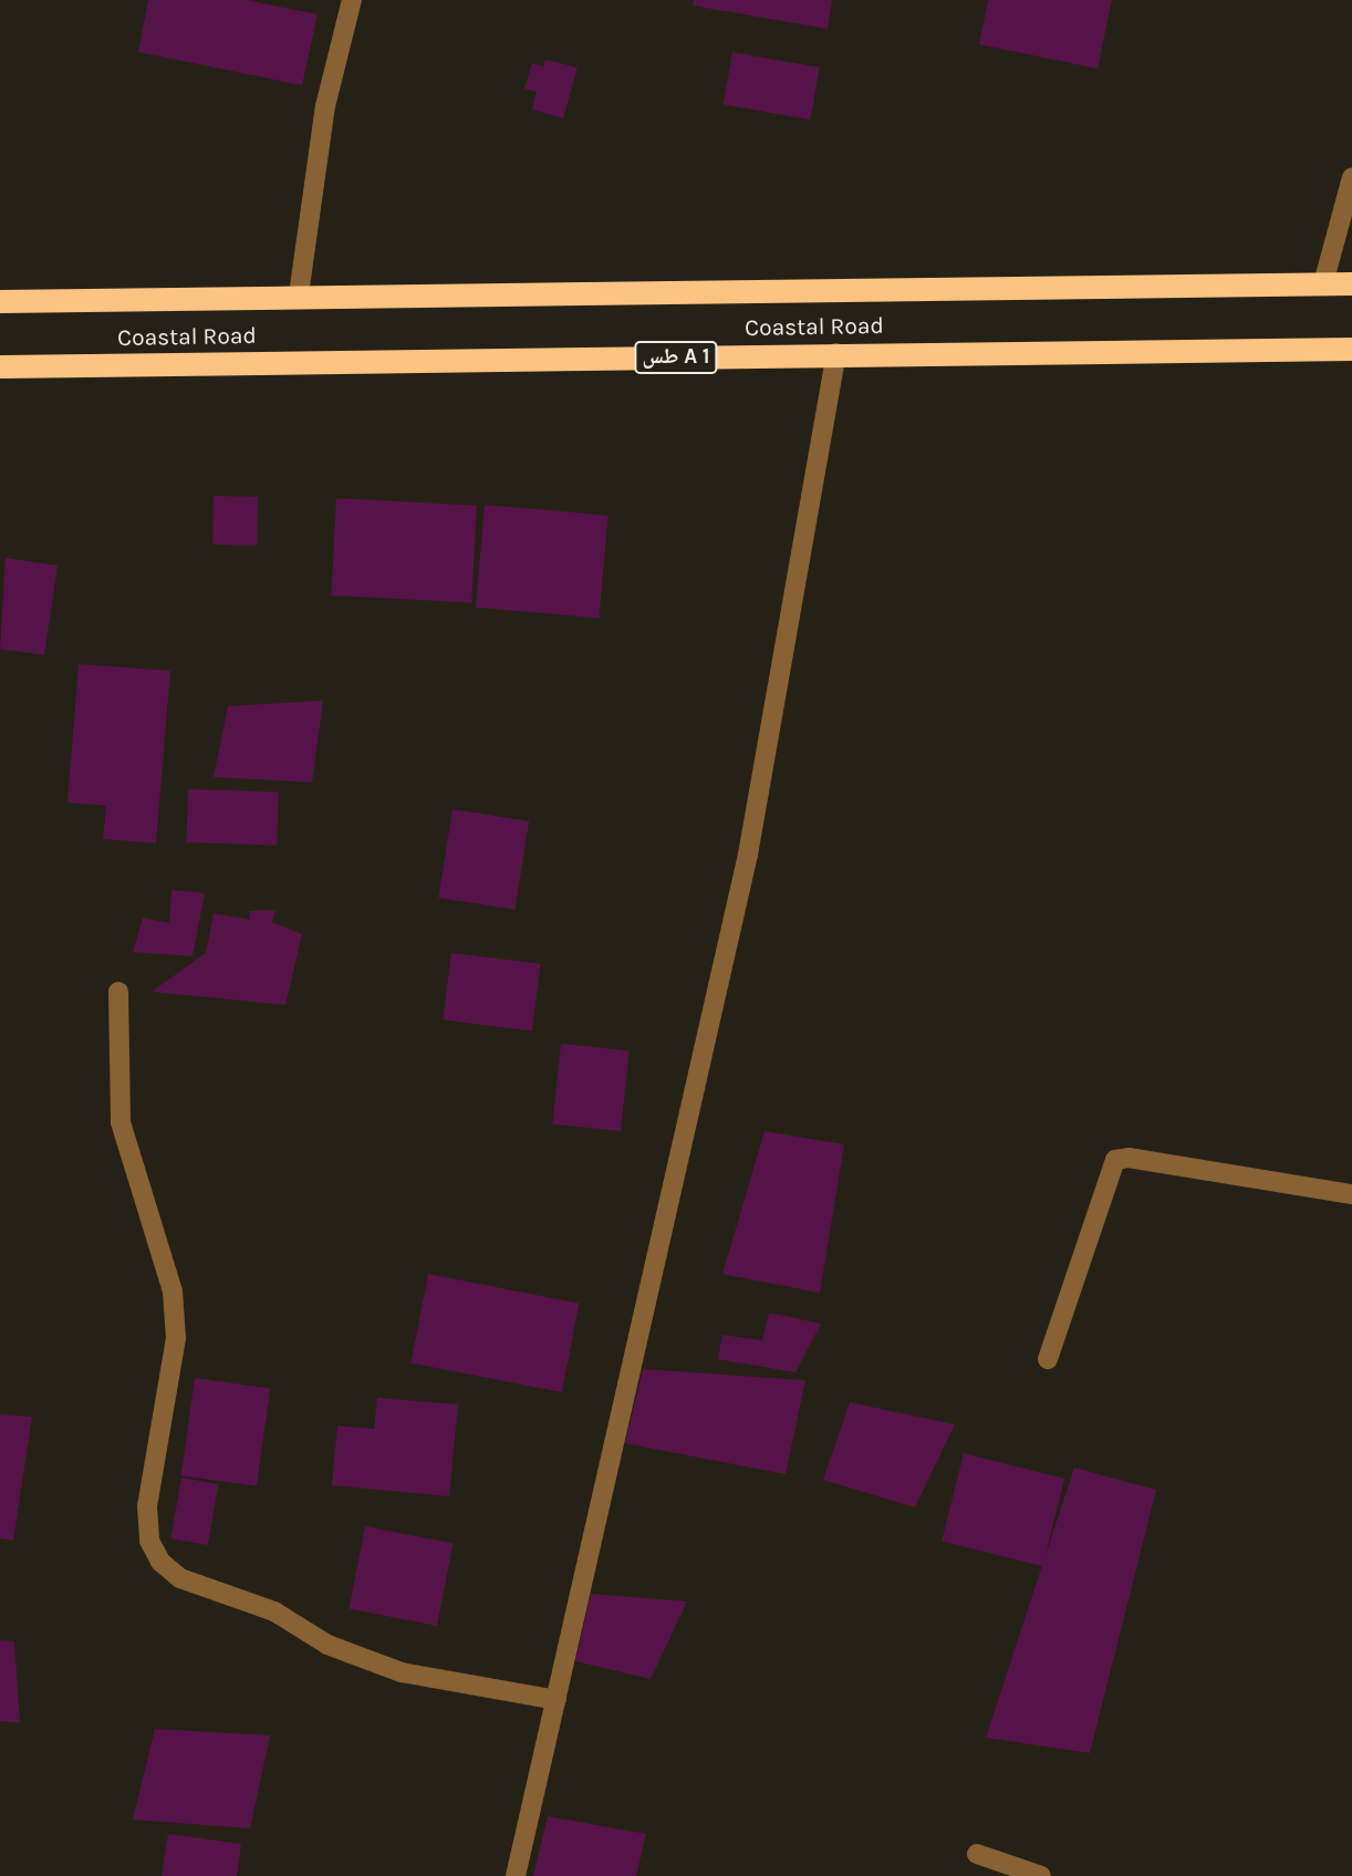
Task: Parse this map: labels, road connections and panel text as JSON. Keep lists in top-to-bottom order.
{
  "streets": {
    "highway": ["Coastal Road", "طس A 1"]
  }
}
